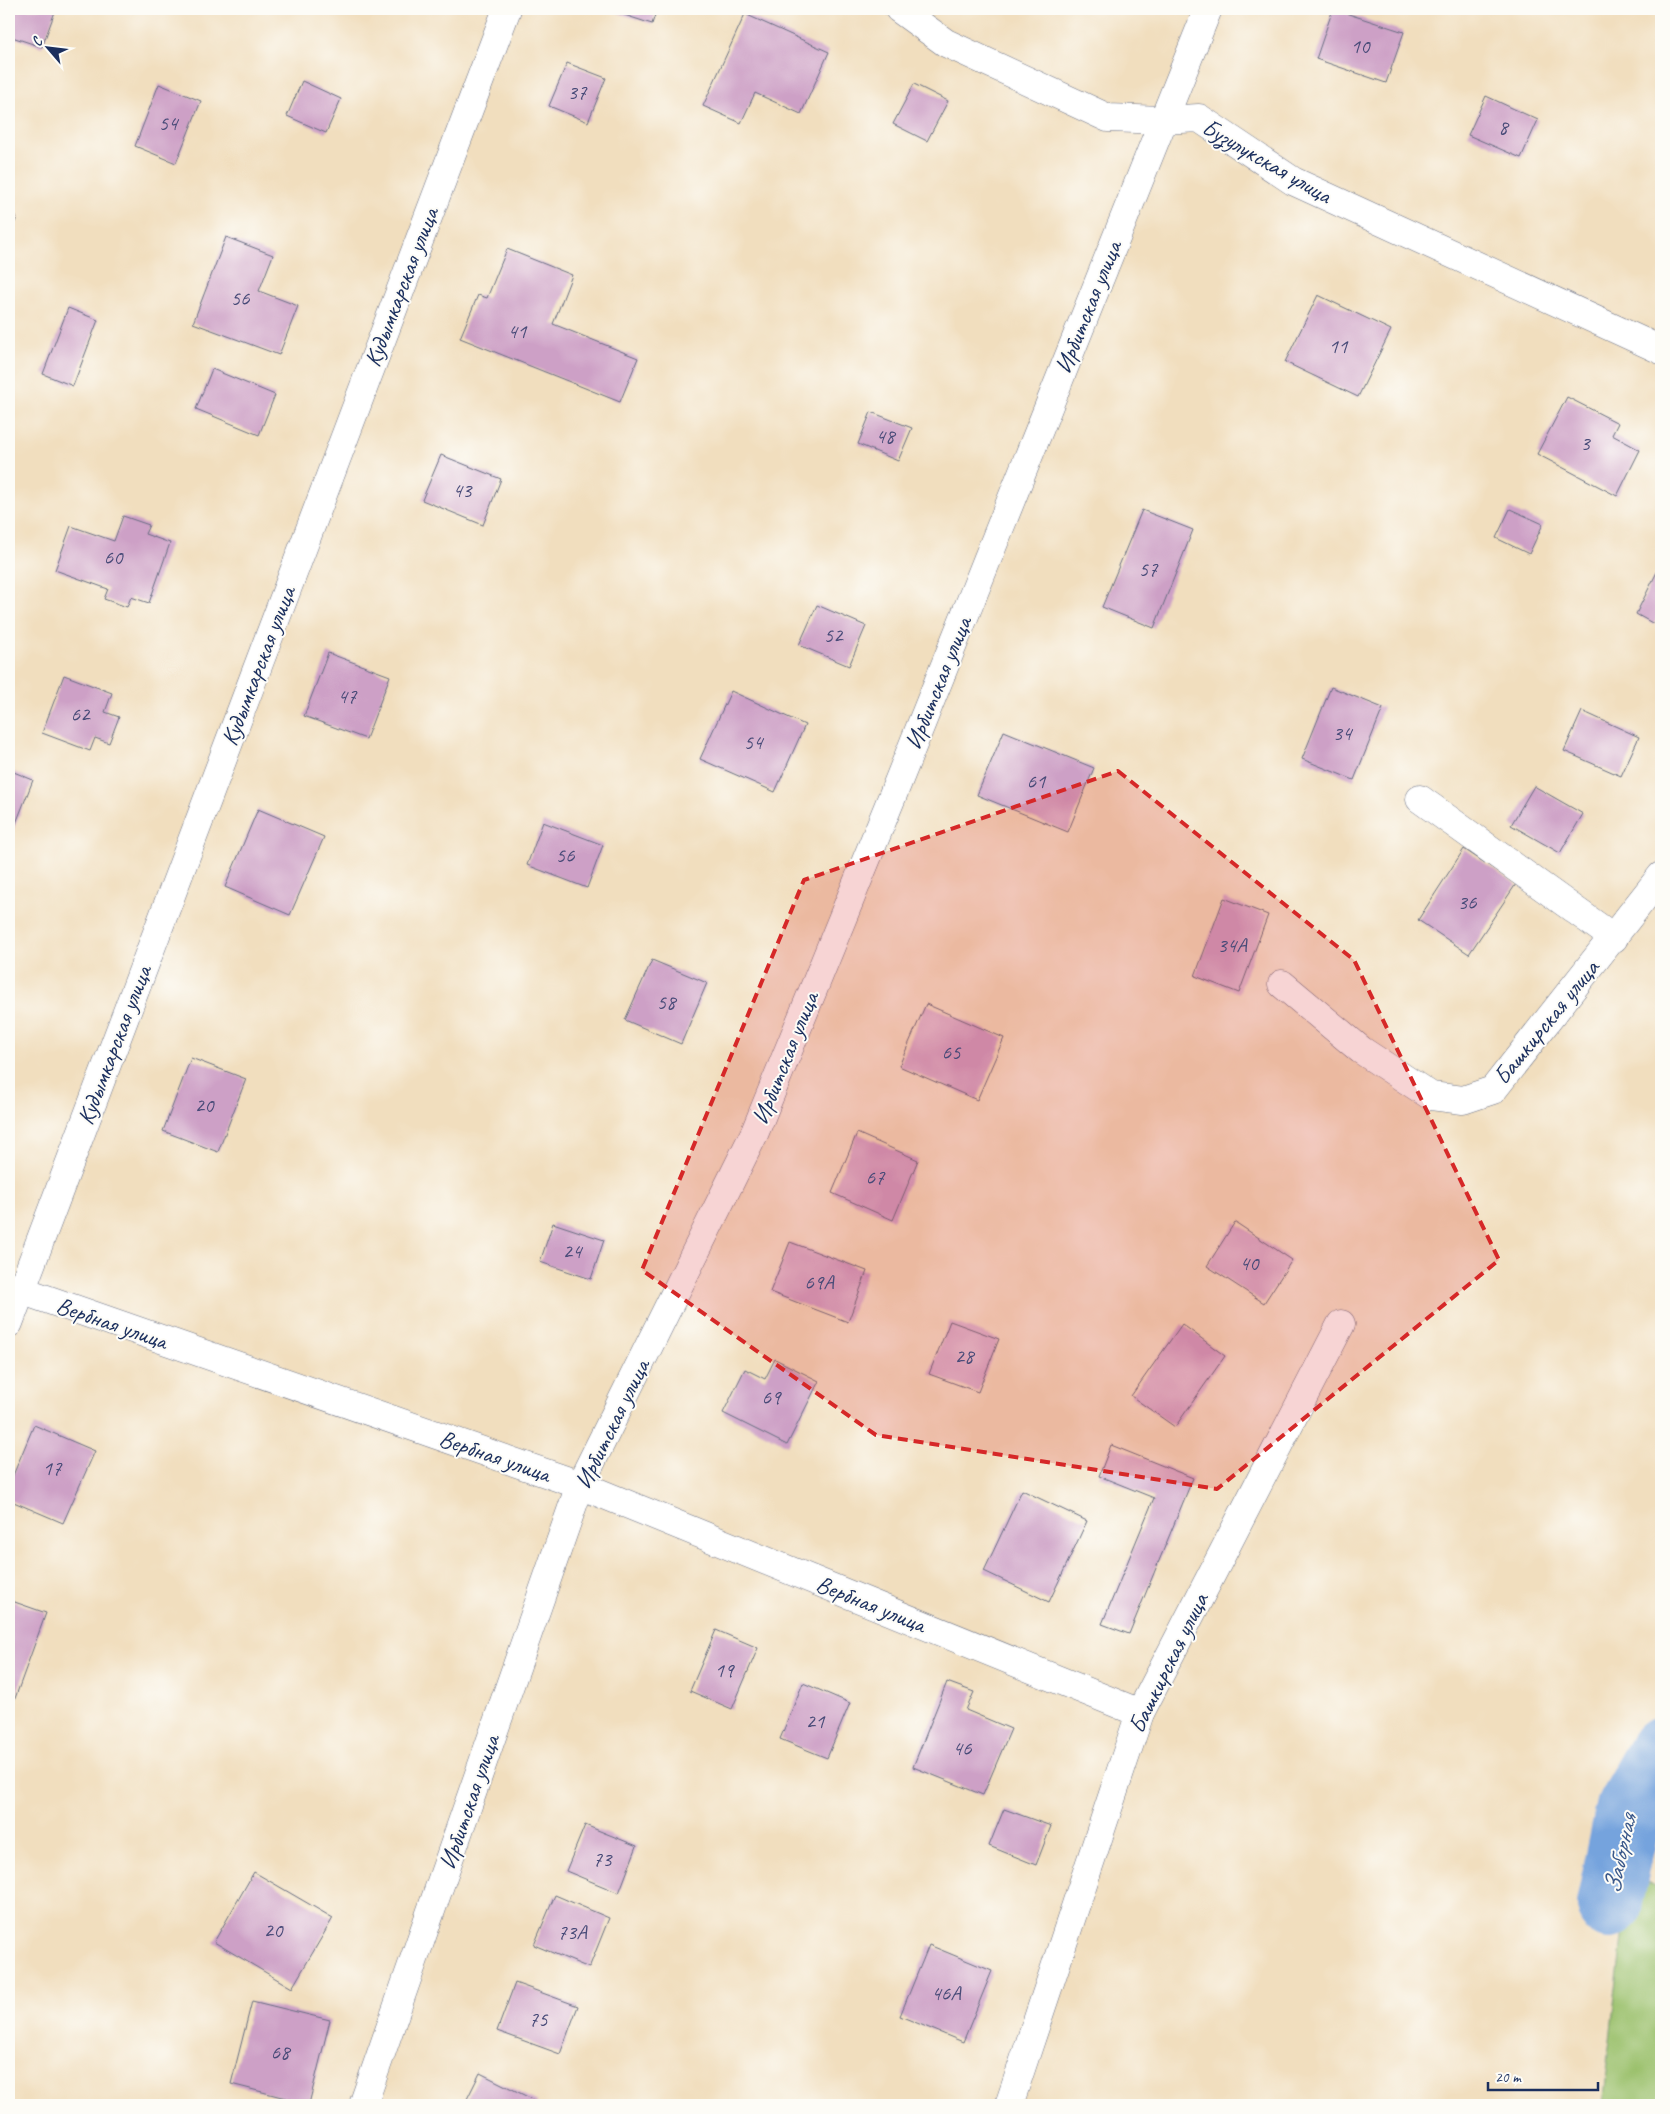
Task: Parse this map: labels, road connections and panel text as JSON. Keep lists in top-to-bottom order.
{
  "streets": {
    "street": [
      "Бузулукская улица",
      "Кудымкарская улица",
      "Ирбитская улица",
      "Башкирская улица",
      "Вербная улица"
    ]
  },
  "crossings": [
    ["Бузулукская улица", "Ирбитская улица"],
    ["Кудымкарская улица", "Вербная улица"],
    ["Ирбитская улица", "Вербная улица"],
    ["Башкирская улица", "Вербная улица"]
  ],
  "water": ["Заборная"],
  "house_numbers": [
    "10",
    "37",
    "54",
    "8",
    "56",
    "41",
    "11",
    "48",
    "3",
    "43",
    "60",
    "57",
    "52",
    "47",
    "62",
    "34",
    "54",
    "61",
    "56",
    "36",
    "34А",
    "58",
    "65",
    "20",
    "67",
    "24",
    "40",
    "69А",
    "28",
    "69",
    "17",
    "19",
    "21",
    "46",
    "73",
    "20",
    "73А",
    "46А",
    "75",
    "68"
  ],
  "scale_bar": "20 m",
  "north": "top left"
}
